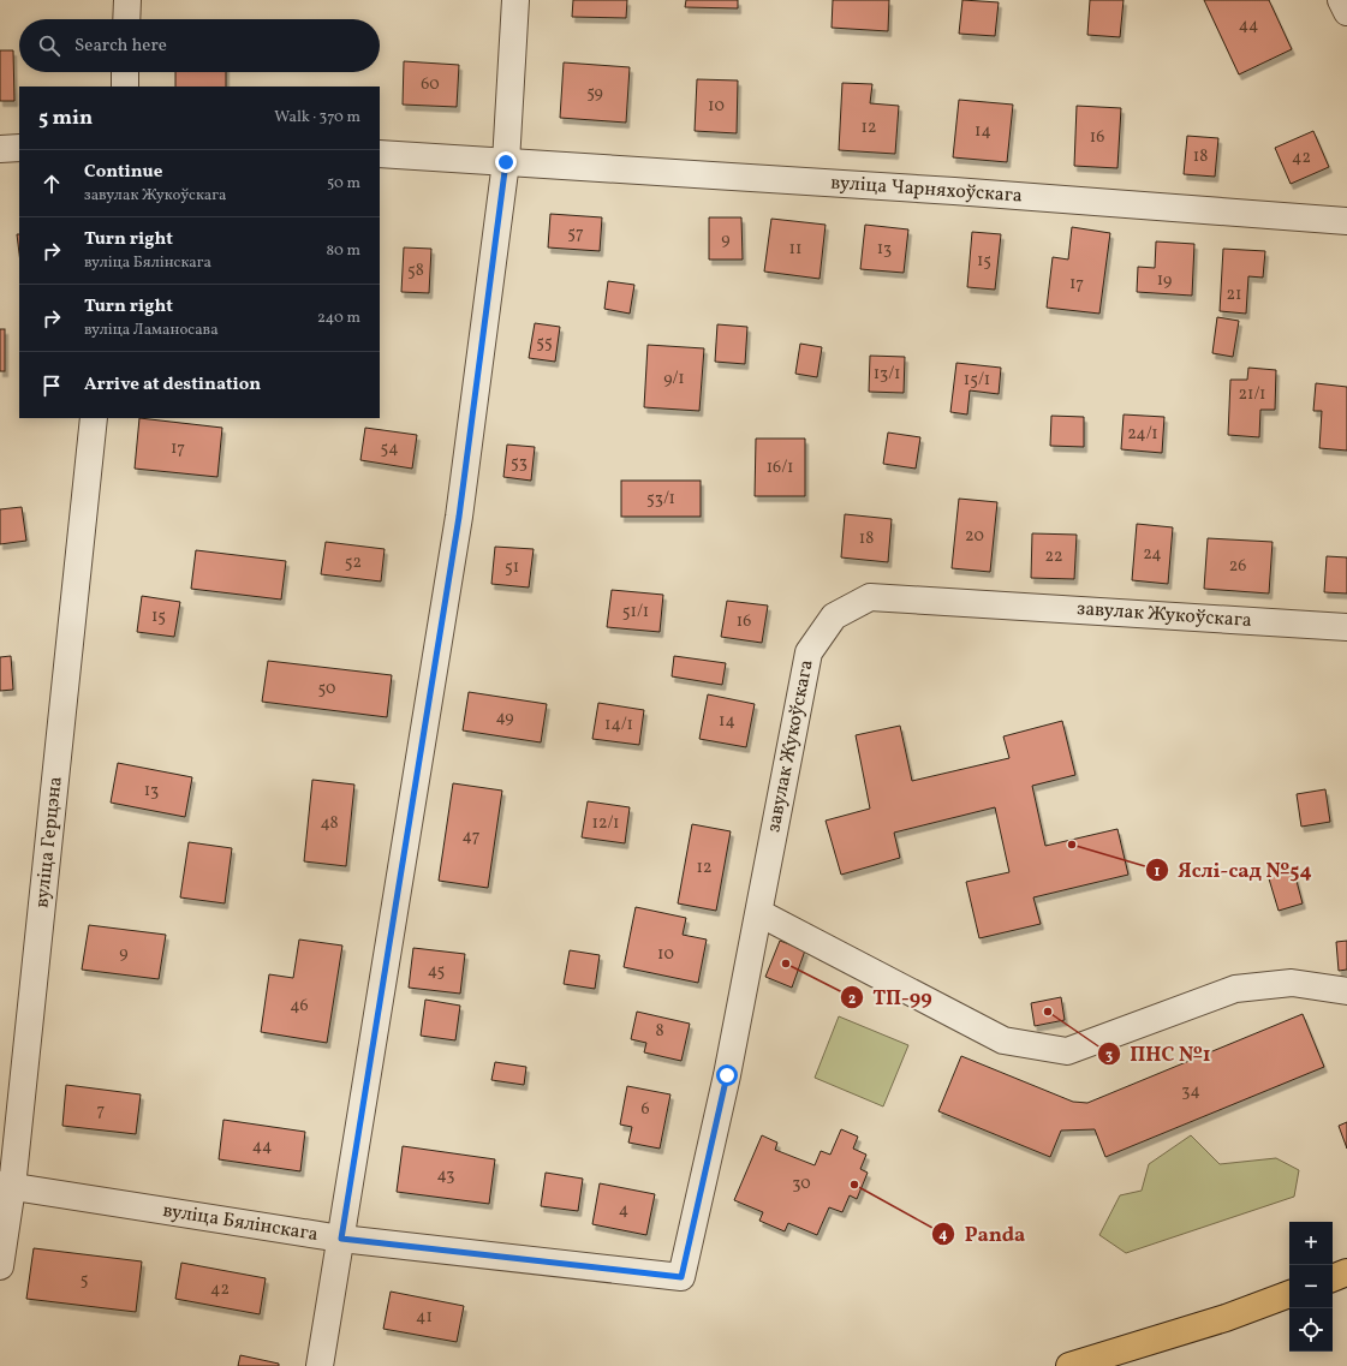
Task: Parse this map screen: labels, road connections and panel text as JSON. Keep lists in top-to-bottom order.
{
  "streets": {
    "street": [
      "вуліца Чарняхоўскага",
      "завулак Жукоўскага",
      "вуліца Герцэна",
      "вуліца Бялінскага"
    ]
  },
  "crossings": [
    ["завулак Жукоўскага", "вуліца Бялінскага"],
    ["вуліца Герцэна", "вуліца Бялінскага"]
  ],
  "places": [
    "Яслі-сад №54",
    "ТП-99",
    "ПНС №1",
    "Panda"
  ],
  "house_numbers": [
    "44",
    "60",
    "59",
    "10",
    "12",
    "14",
    "16",
    "18",
    "42",
    "57",
    "9",
    "11",
    "13",
    "15",
    "58",
    "19",
    "17",
    "21",
    "55",
    "13/1",
    "9/1",
    "15/1",
    "21/1",
    "24/1",
    "17",
    "54",
    "53",
    "16/1",
    "53/1",
    "20",
    "18",
    "24",
    "22",
    "52",
    "26",
    "51",
    "51/1",
    "15",
    "16",
    "50",
    "49",
    "14",
    "14/1",
    "13",
    "48",
    "12/1",
    "47",
    "12",
    "9",
    "10",
    "45",
    "46",
    "8",
    "34",
    "6",
    "7",
    "44",
    "43",
    "30",
    "4",
    "5",
    "42",
    "41"
  ],
  "page": {
    "search": "Search here",
    "heading": ["5 min", "Walk · 370 m"],
    "list": [
      ["Continue", "завулак Жукоўскага", "50 m"],
      ["Turn right", "вуліца Бялінскага", "80 m"],
      ["Turn right", "вуліца Ламаносава", "240 m"],
      "Arrive at destination"
    ],
    "map_buttons": ["+", "−"]
  }
}
